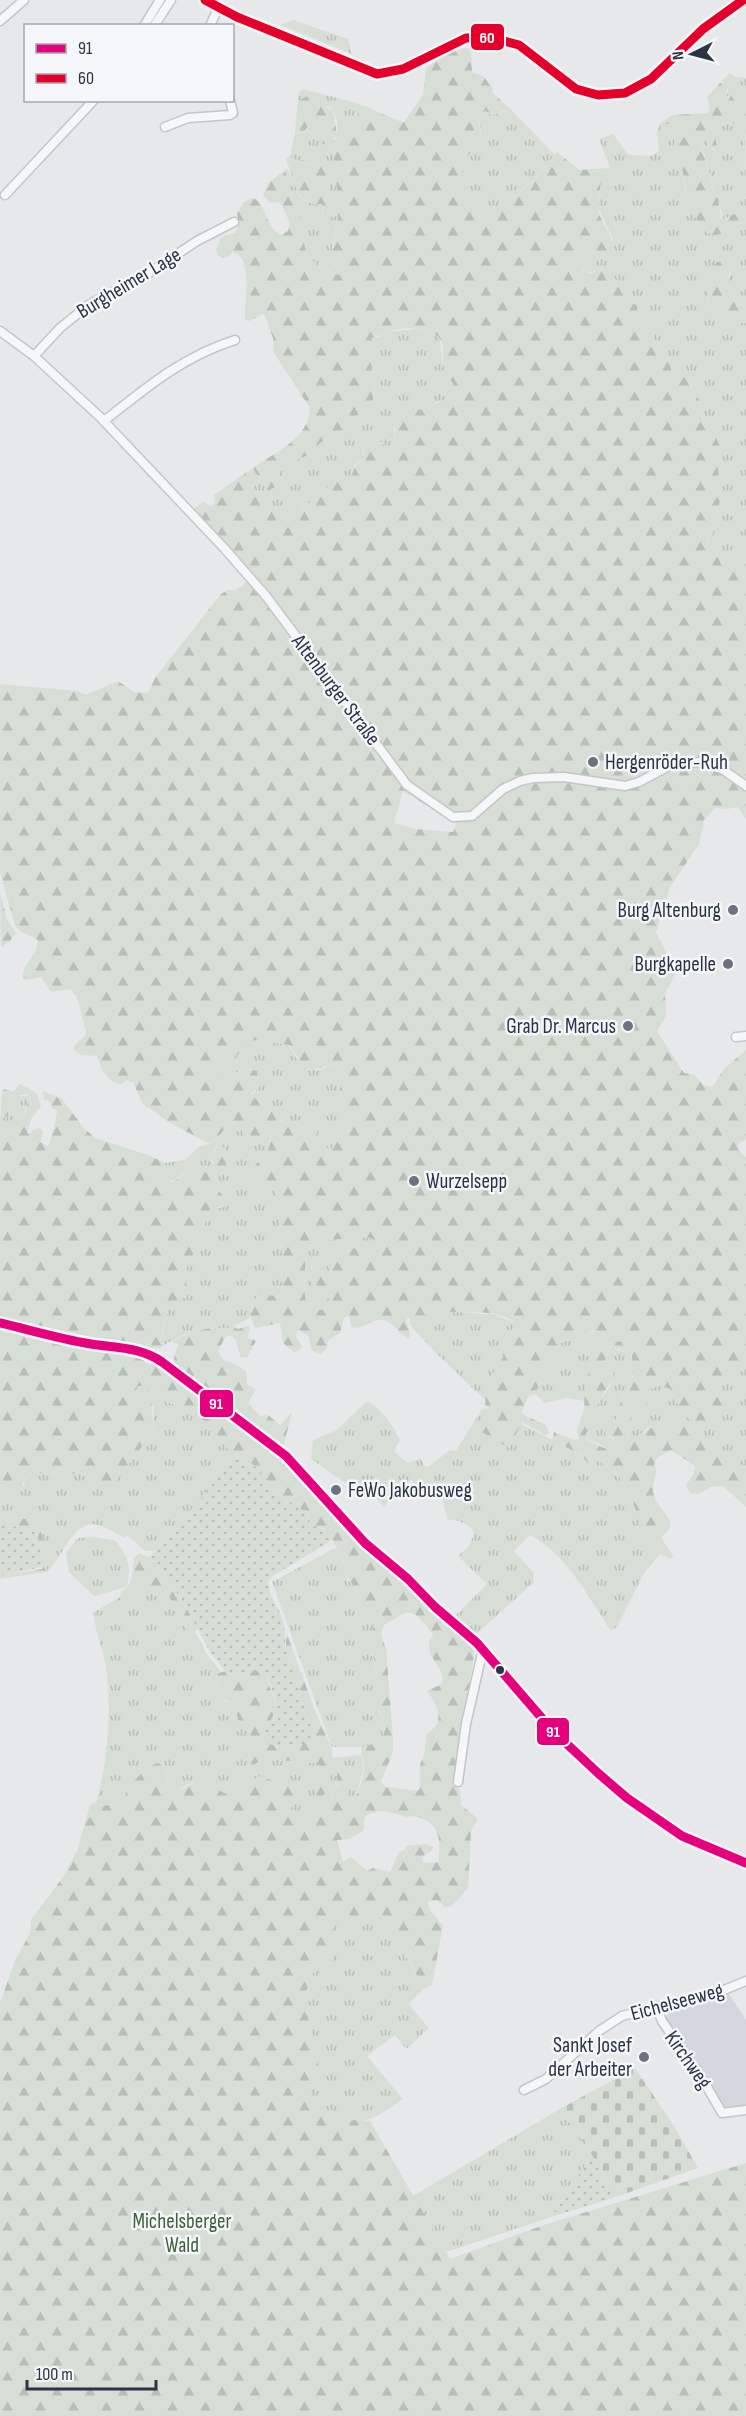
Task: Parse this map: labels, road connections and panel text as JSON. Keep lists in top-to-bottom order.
{
  "streets": {
    "street": [
      "Burgheimer Lage",
      "Altenburger Straße",
      "Eichelseeweg",
      "Kirchweg"
    ]
  },
  "crossings": [
    ["Burgheimer Lage", "Altenburger Straße"],
    ["Eichelseeweg", "Kirchweg"]
  ],
  "parks": ["Michelsberger Wald"],
  "places": [
    "Hergenröder-Ruh",
    "Burg Altenburg",
    "Burgkapelle",
    "Grab Dr. Marcus",
    "Wurzelsepp",
    "FeWo Jakobusweg",
    "Sankt Josef der Arbeiter"
  ],
  "lines": ["transit line 60", "transit line 91"],
  "legend": ["91", "60"],
  "scale_bar": "100 m",
  "north": "left"
}
